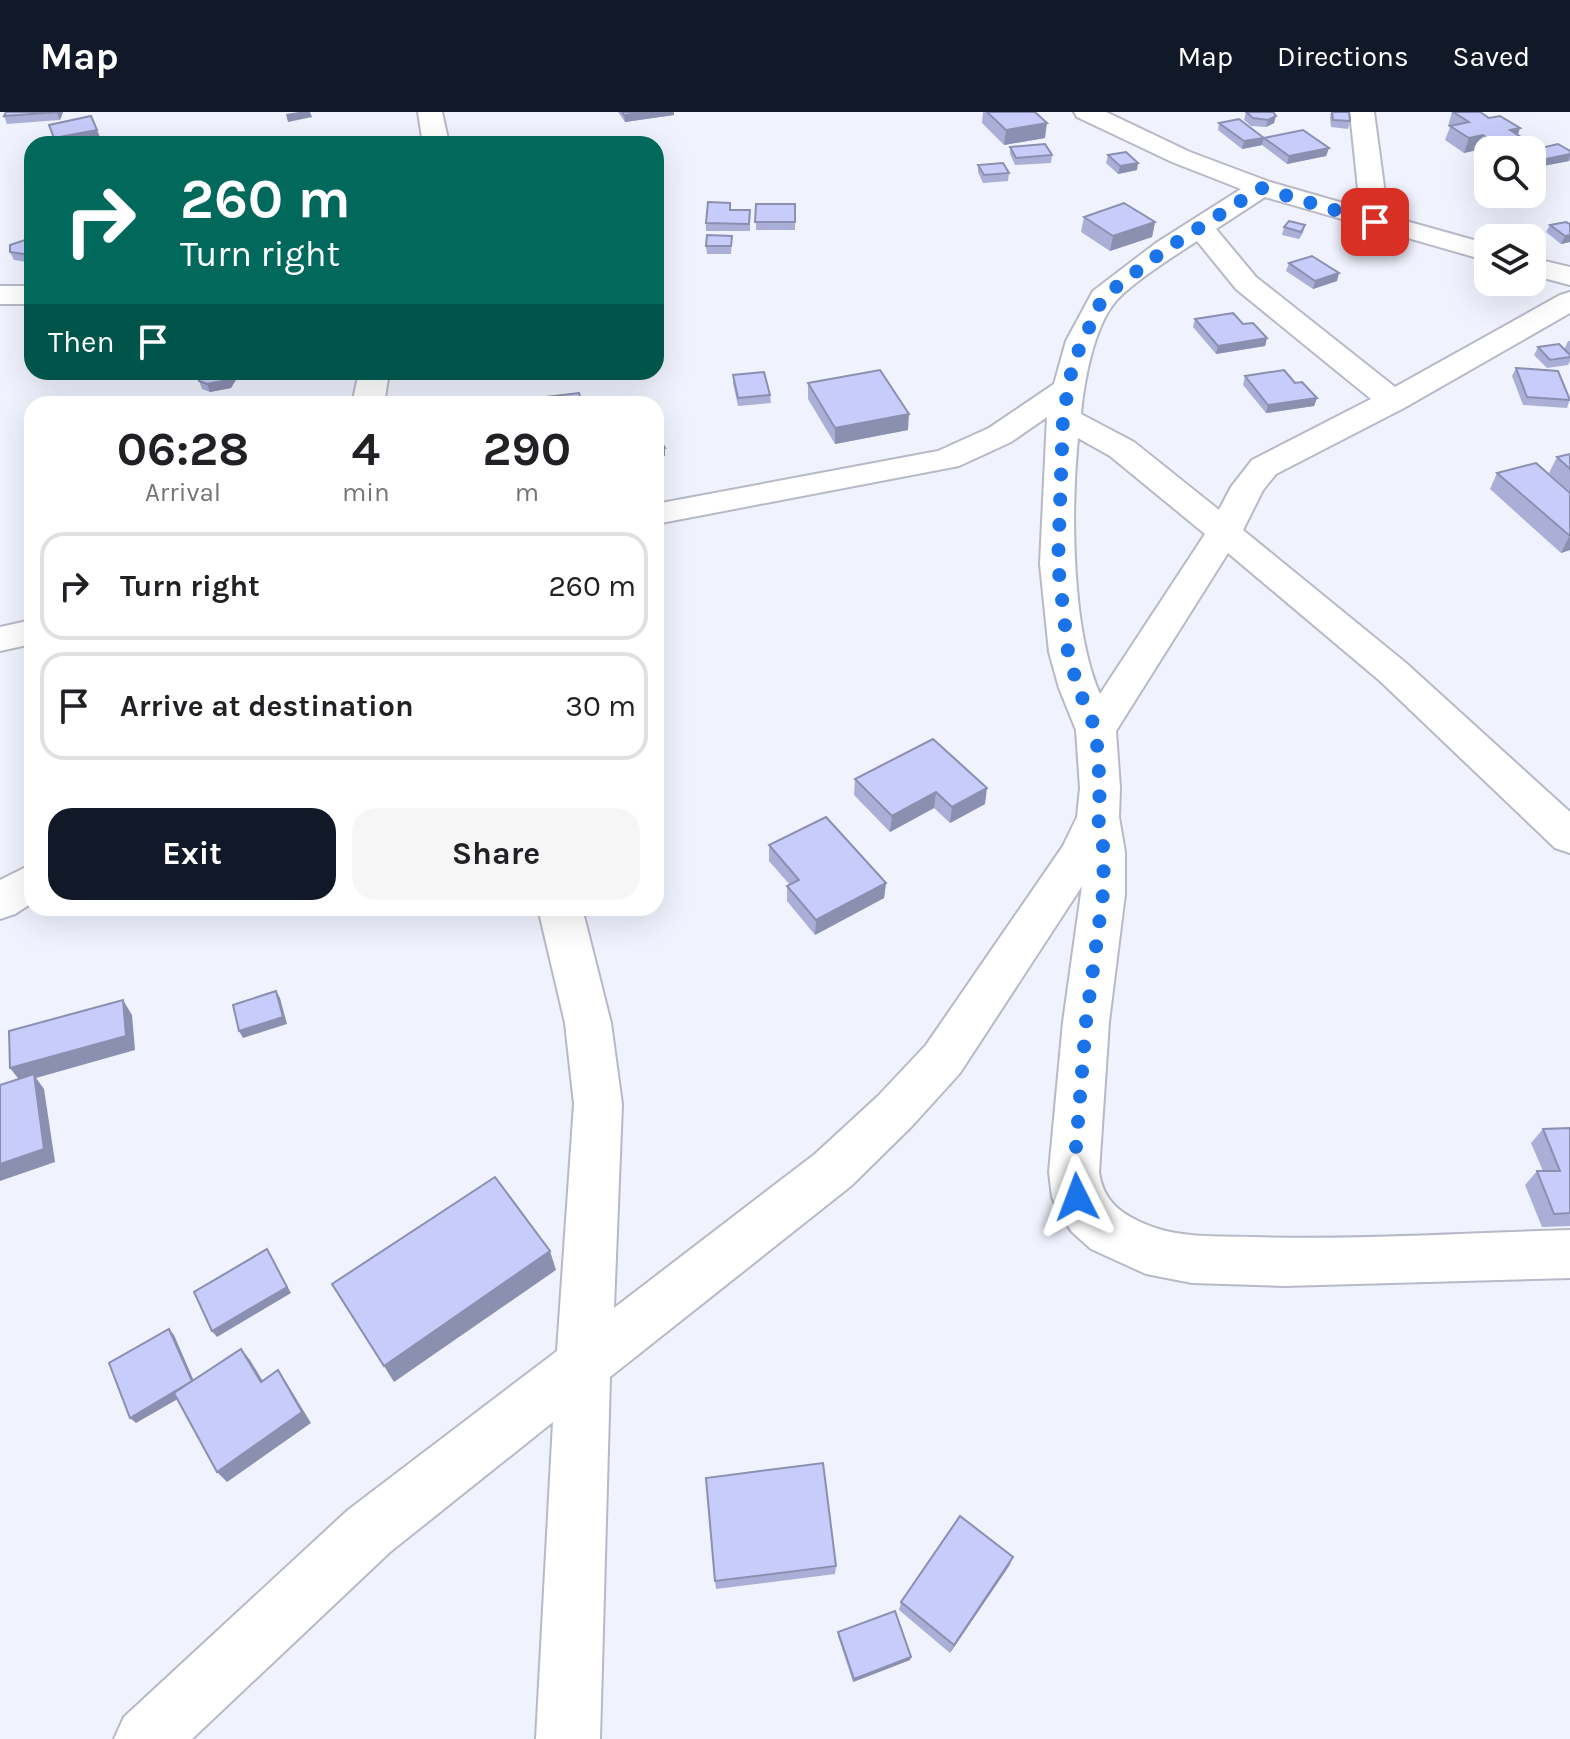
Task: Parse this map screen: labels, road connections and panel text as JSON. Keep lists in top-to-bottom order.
{
  "page": {
    "header": "Map",
    "nav": ["Map", "Directions", "Saved"],
    "turn": ["260 m", "Turn right"],
    "then": "Then",
    "eta": [
      "06:28",
      "Arrival",
      "4",
      "min",
      "290",
      "m"
    ],
    "list": [
      {
        "name": "Turn right",
        "value": "260 m"
      },
      {
        "name": "Arrive at destination",
        "value": "30 m"
      }
    ],
    "buttons": ["Exit", "Share"]
  }
}
